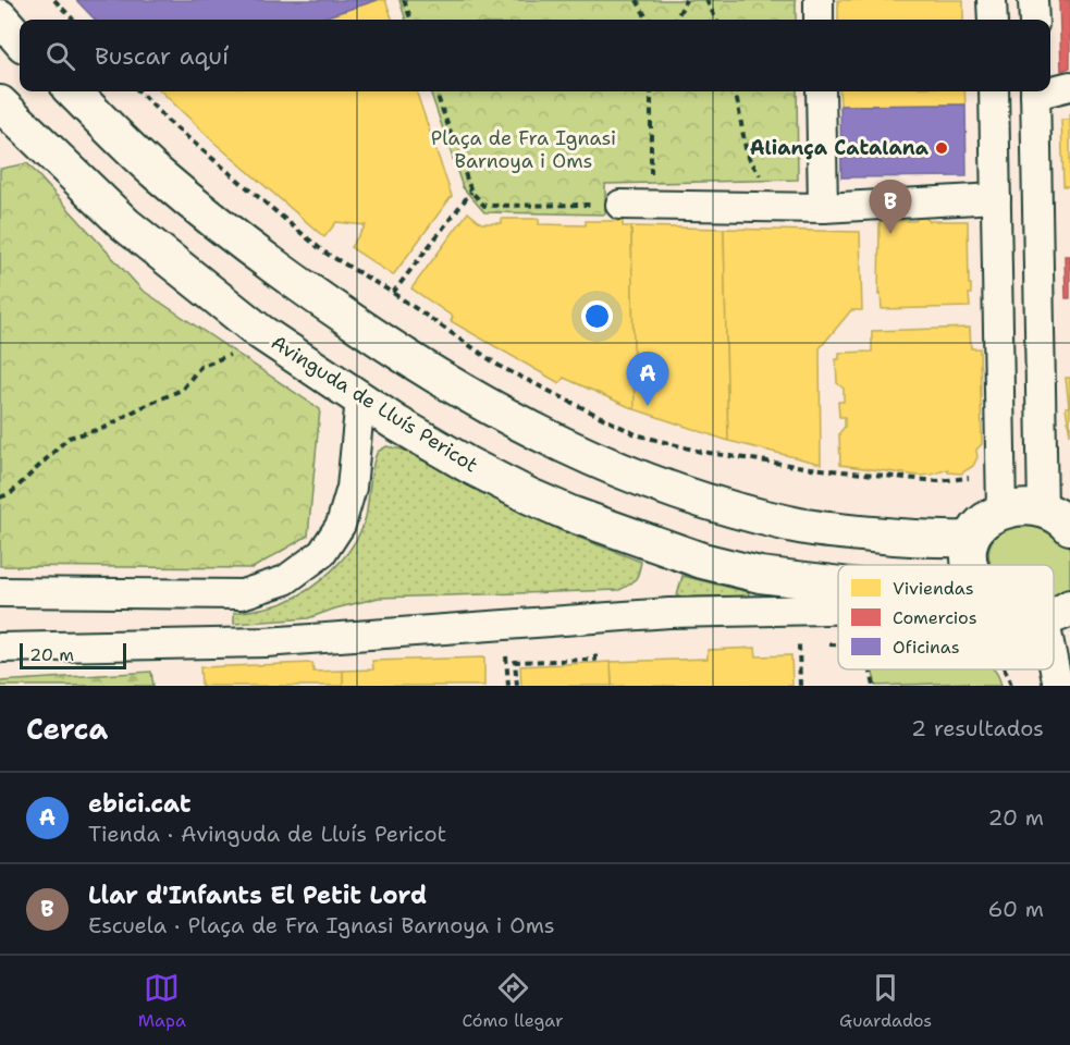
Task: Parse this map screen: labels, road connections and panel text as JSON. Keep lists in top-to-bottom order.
{
  "streets": {
    "street": ["Avinguda de Lluís Pericot"]
  },
  "parks": ["Plaça de Fra Ignasi Barnoya i Oms"],
  "places": ["Aliança Catalana"],
  "legend": ["Viviendas", "Comercios", "Oficinas"],
  "scale_bar": "20 m",
  "page": {
    "search": "Buscar aquí",
    "pins": ["B", "A"],
    "scale": "20 m",
    "heading": ["Cerca", "2 resultados"],
    "list": [
      {
        "mark": "A",
        "name": "ebici.cat",
        "note": "Tienda · Avinguda de Lluís Pericot",
        "value": "20 m"
      },
      {
        "mark": "B",
        "name": "Llar d'Infants El Petit Lord",
        "note": "Escuela · Plaça de Fra Ignasi Barnoya i Oms",
        "value": "60 m"
      }
    ],
    "nav": ["Mapa", "Cómo llegar", "Guardados"]
  }
}
